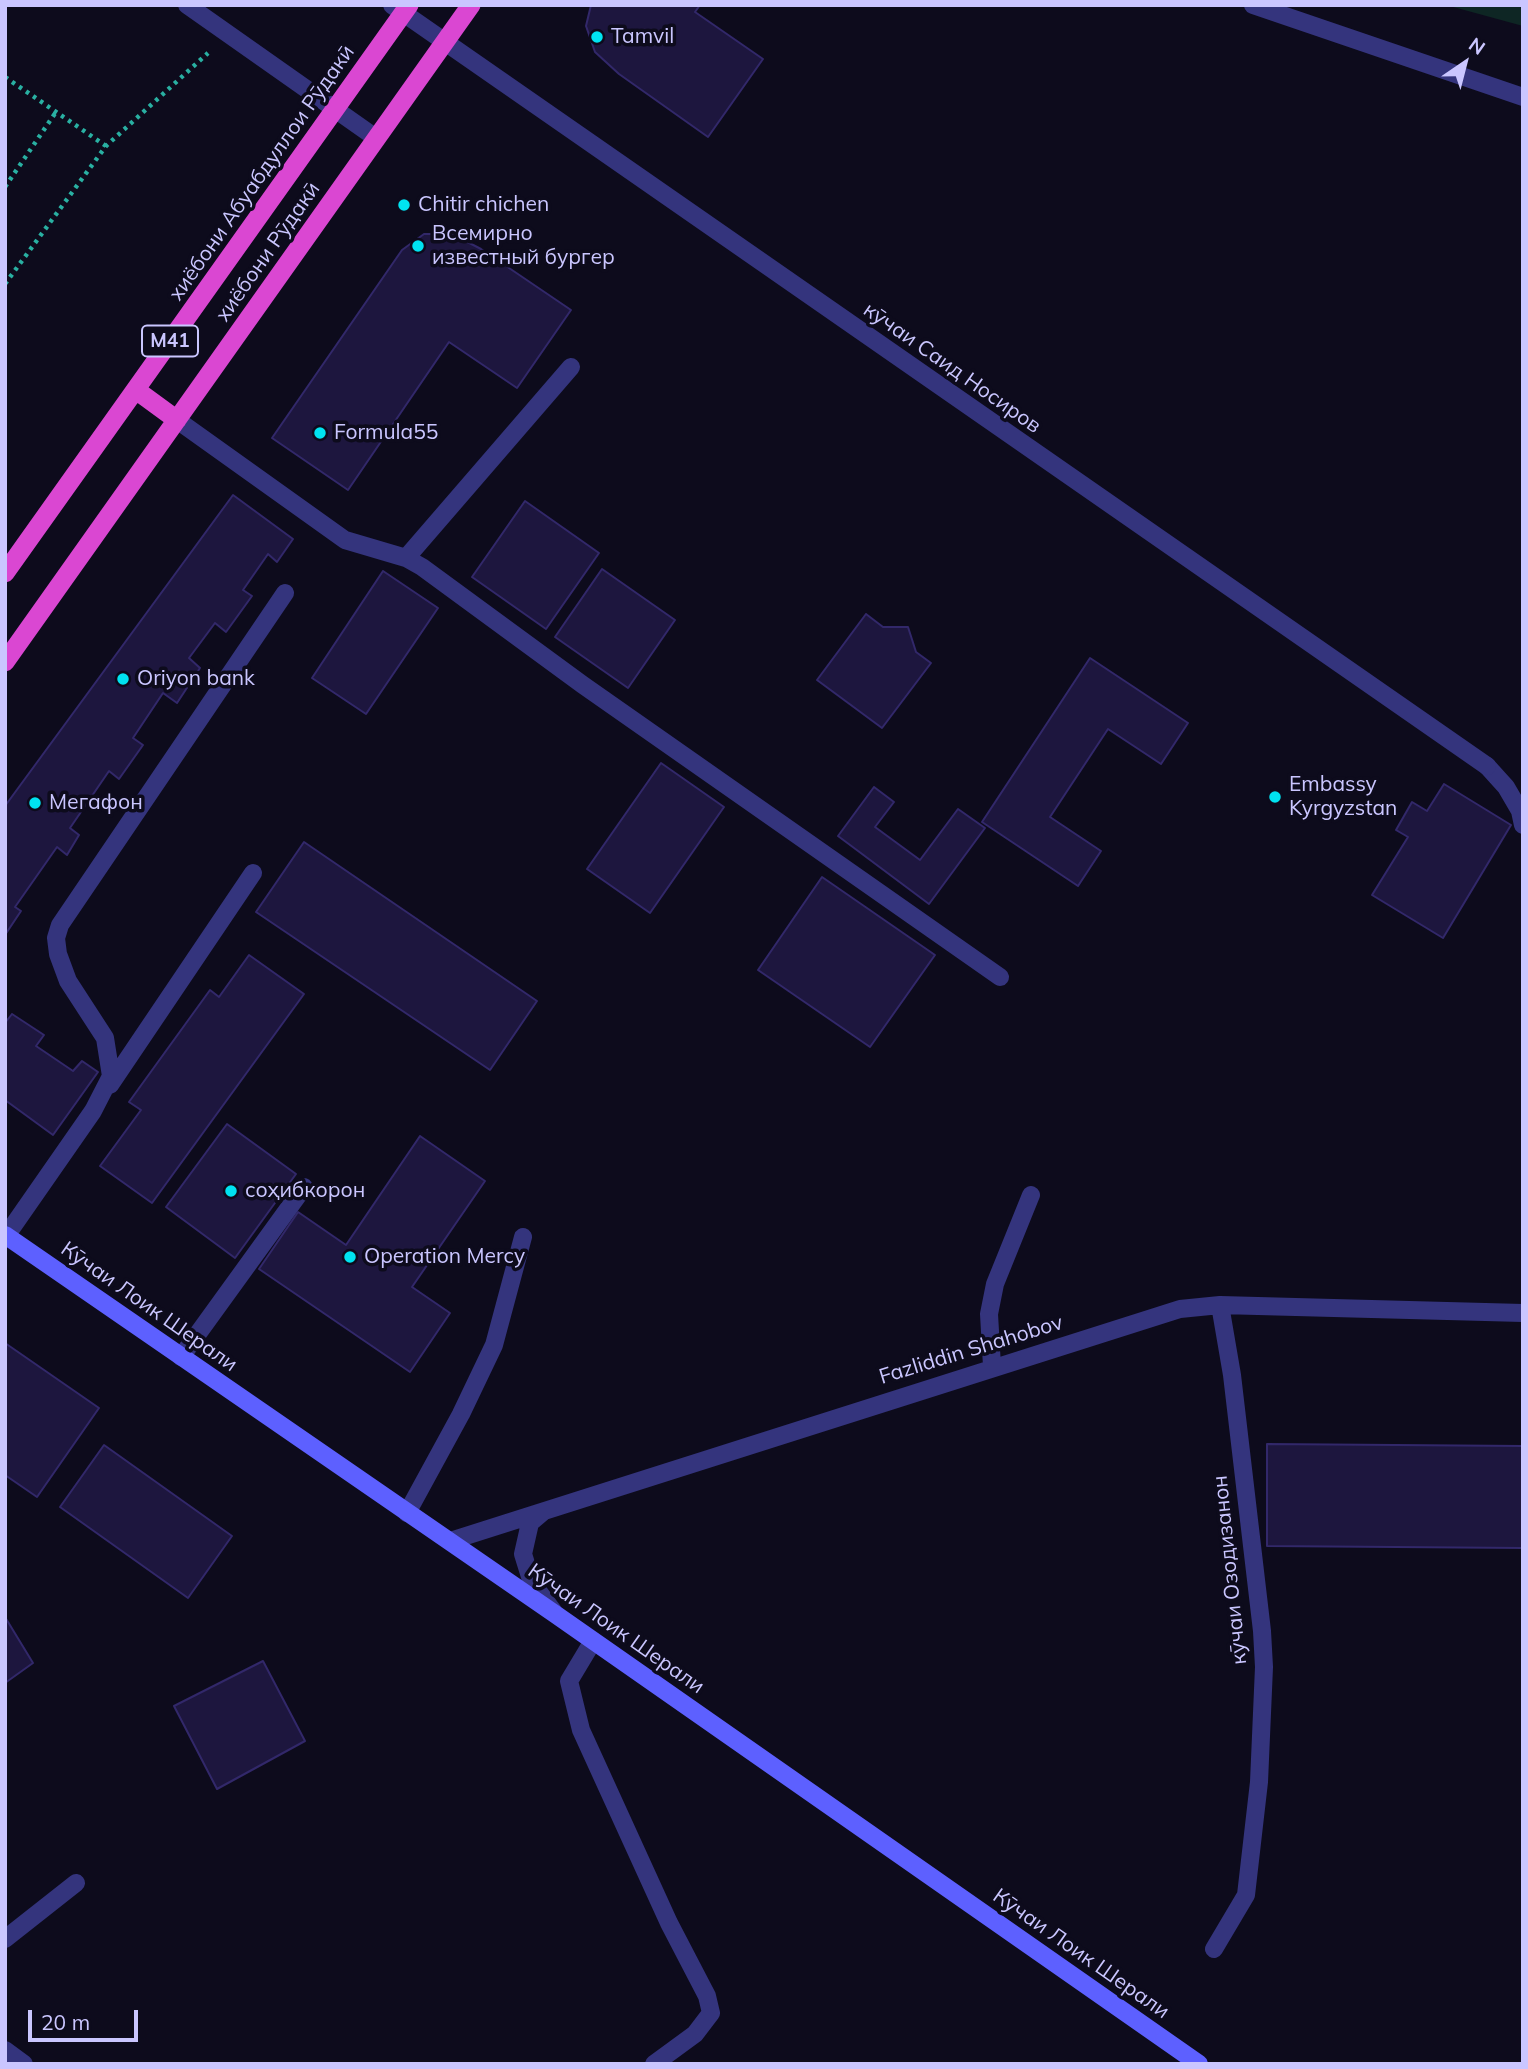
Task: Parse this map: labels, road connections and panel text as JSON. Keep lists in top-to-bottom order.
{
  "streets": {
    "highway": ["хиёбони Абуабдуллои Рӯдакӣ", "хиёбони Рӯдакӣ", "M41"],
    "main road": ["Кӯчаи Лоик Шерали"],
    "street": ["кӯчаи Саид Носиров", "Fazliddin Shahobov", "кӯчаи Озодизанон"]
  },
  "crossings": [
    ["хиёбони Абуабдуллои Рӯдакӣ", "кӯчаи Саид Носиров"],
    ["хиёбони Рӯдакӣ", "кӯчаи Саид Носиров"],
    ["Кӯчаи Лоик Шерали", "Fazliddin Shahobov"],
    ["Fazliddin Shahobov", "кӯчаи Озодизанон"]
  ],
  "places": [
    "Tamvil",
    "Chitir chichen",
    "Всемирно известный бургер",
    "Formula55",
    "Oriyon bank",
    "Embassy Kyrgyzstan",
    "Мегафон",
    "соҳибкорон",
    "Operation Mercy"
  ],
  "scale_bar": "20 m",
  "north": "top right"
}
